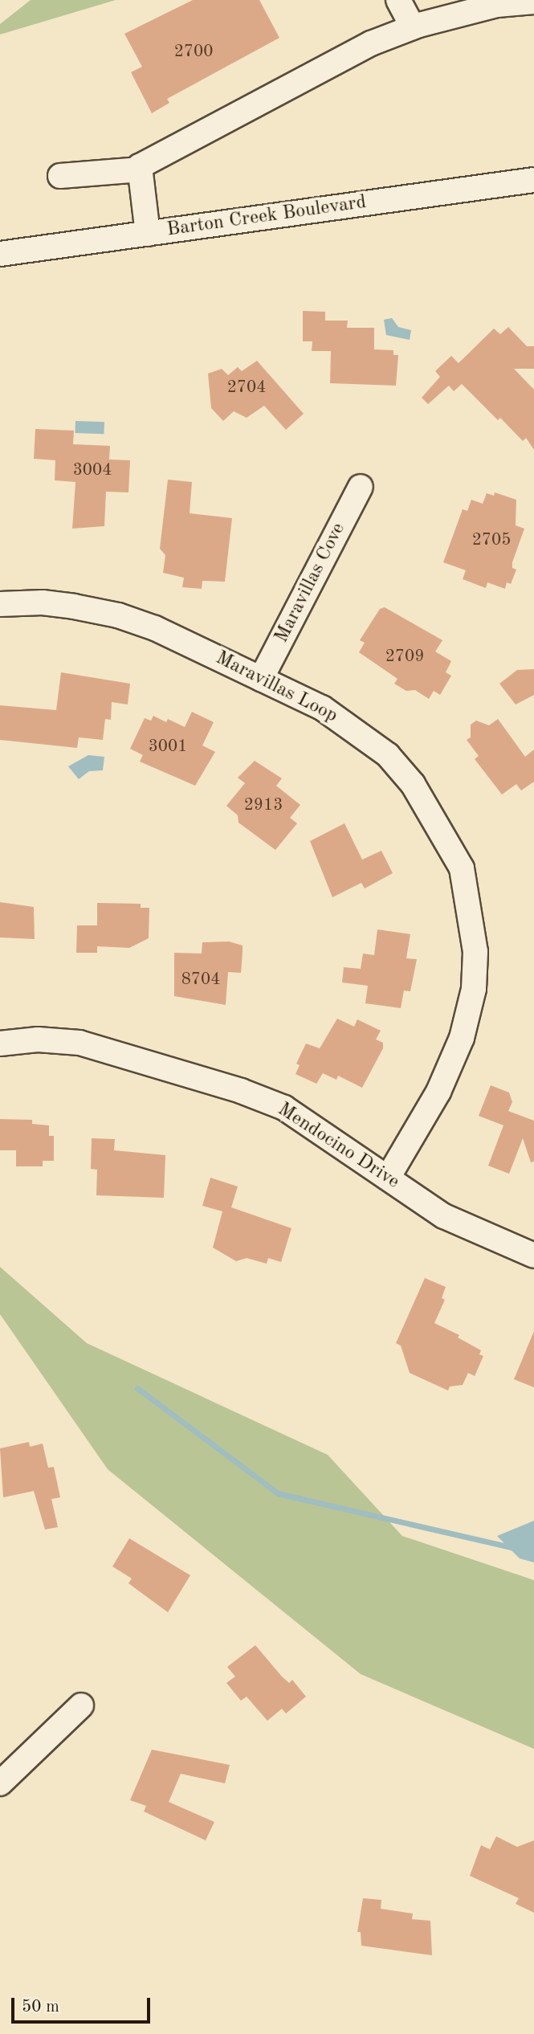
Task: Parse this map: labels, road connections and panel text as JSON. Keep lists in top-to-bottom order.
{
  "streets": {
    "street": [
      "Barton Creek Boulevard",
      "Maravillas Cove",
      "Maravillas Loop",
      "Mendocino Drive"
    ]
  },
  "crossings": [
    ["Maravillas Cove", "Maravillas Loop"],
    ["Maravillas Loop", "Mendocino Drive"]
  ],
  "house_numbers": [
    "2700",
    "2704",
    "3004",
    "2705",
    "2709",
    "3001",
    "2913",
    "8704"
  ],
  "scale_bar": "50 m"
}
